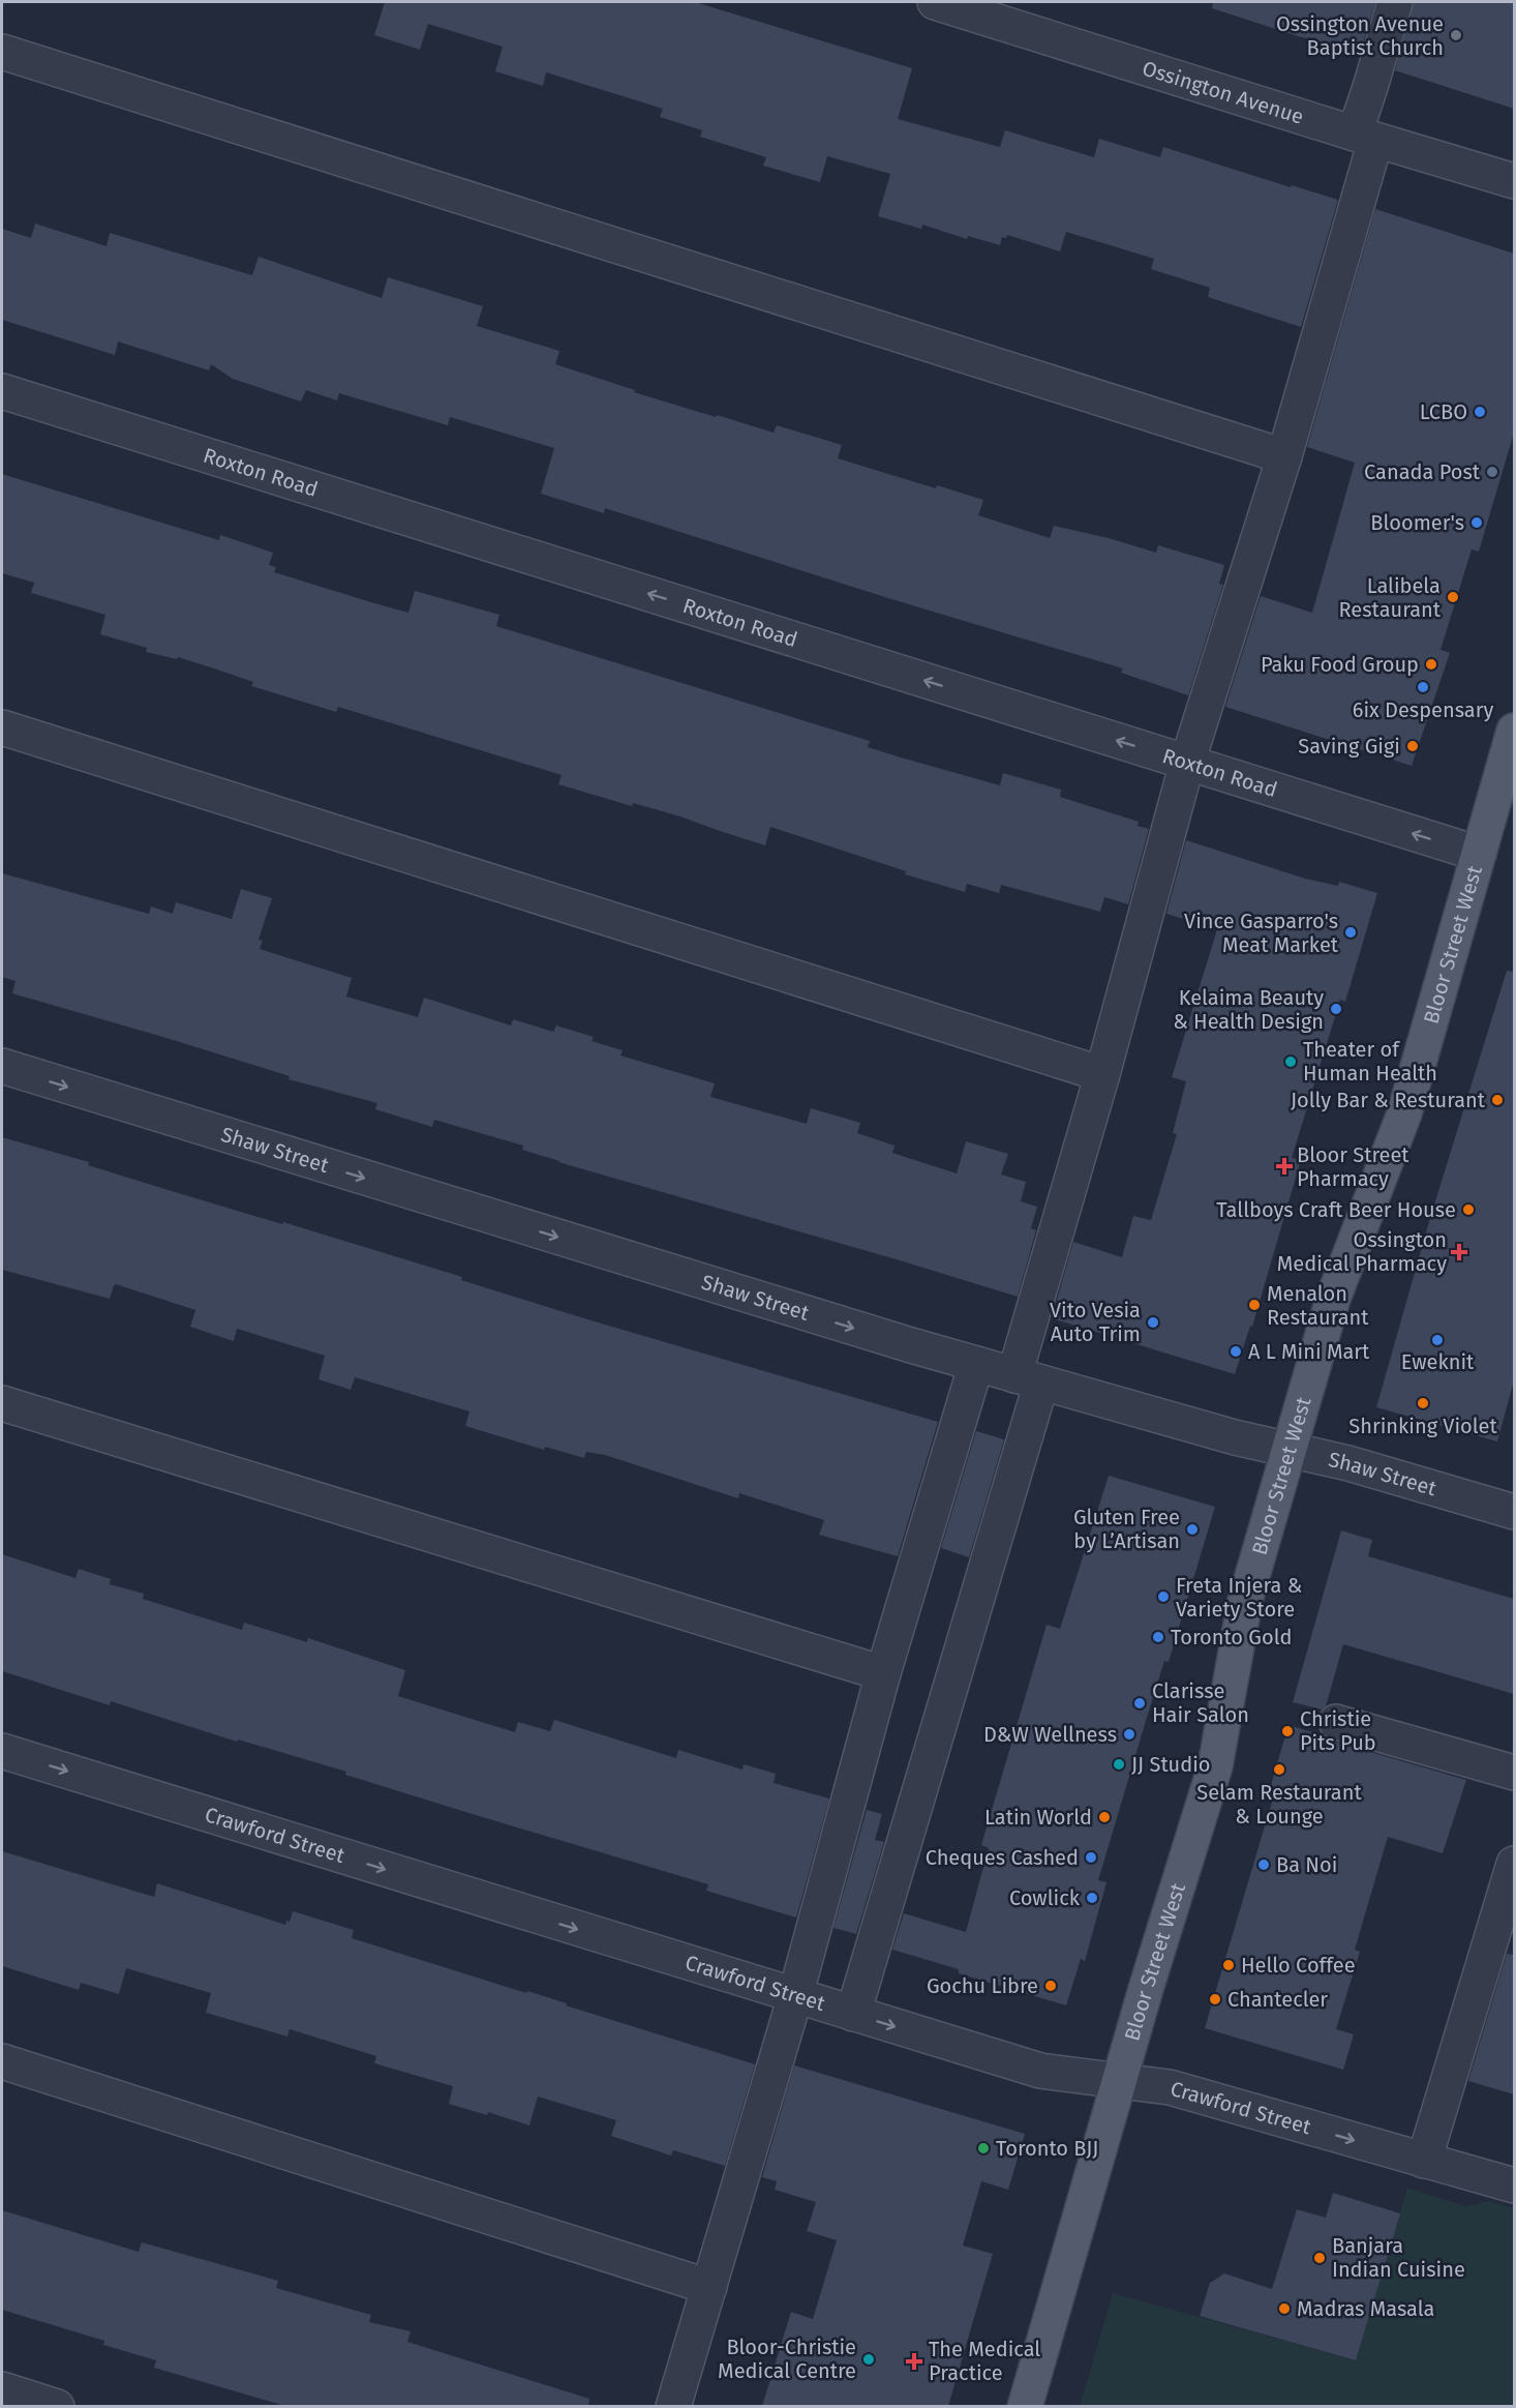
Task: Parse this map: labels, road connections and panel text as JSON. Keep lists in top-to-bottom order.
{
  "streets": {
    "main road": ["Bloor Street West"],
    "street": [
      "Ossington Avenue",
      "Roxton Road",
      "Shaw Street",
      "Crawford Street"
    ]
  },
  "crossings": [
    ["Roxton Road", "Bloor Street West"],
    ["Bloor Street West", "Shaw Street"],
    ["Bloor Street West", "Crawford Street"]
  ],
  "one_way": ["Roxton Road", "Shaw Street"],
  "places": {
    "other": [
      "Ossington Avenue Baptist Church",
      "LCBO",
      "Canada Post",
      "Bloomer's",
      "Lalibela Restaurant",
      "Paku Food Group",
      "6ix Despensary",
      "Saving Gigi",
      "Vince Gasparro's Meat Market",
      "Kelaima Beauty & Health Design",
      "Theater of Human Health",
      "Jolly Bar & Resturant",
      "Tallboys Craft Beer House",
      "Menalon Restaurant",
      "Vito Vesia Auto Trim",
      "Eweknit",
      "A L Mini Mart",
      "Shrinking Violet",
      "Gluten Free by L’Artisan",
      "Freta Injera & Variety Store",
      "Toronto Gold",
      "Clarisse Hair Salon",
      "Christie Pits Pub",
      "D&W Wellness",
      "JJ Studio",
      "Selam Restaurant & Lounge",
      "Latin World",
      "Cheques Cashed",
      "Ba Noi",
      "Cowlick",
      "Hello Coffee",
      "Gochu Libre",
      "Chantecler",
      "Toronto BJJ",
      "Banjara Indian Cuisine",
      "Madras Masala",
      "Bloor-Christie Medical Centre"
    ],
    "health": ["Bloor Street Pharmacy", "Ossington Medical Pharmacy", "The Medical Practice"]
  }
}
